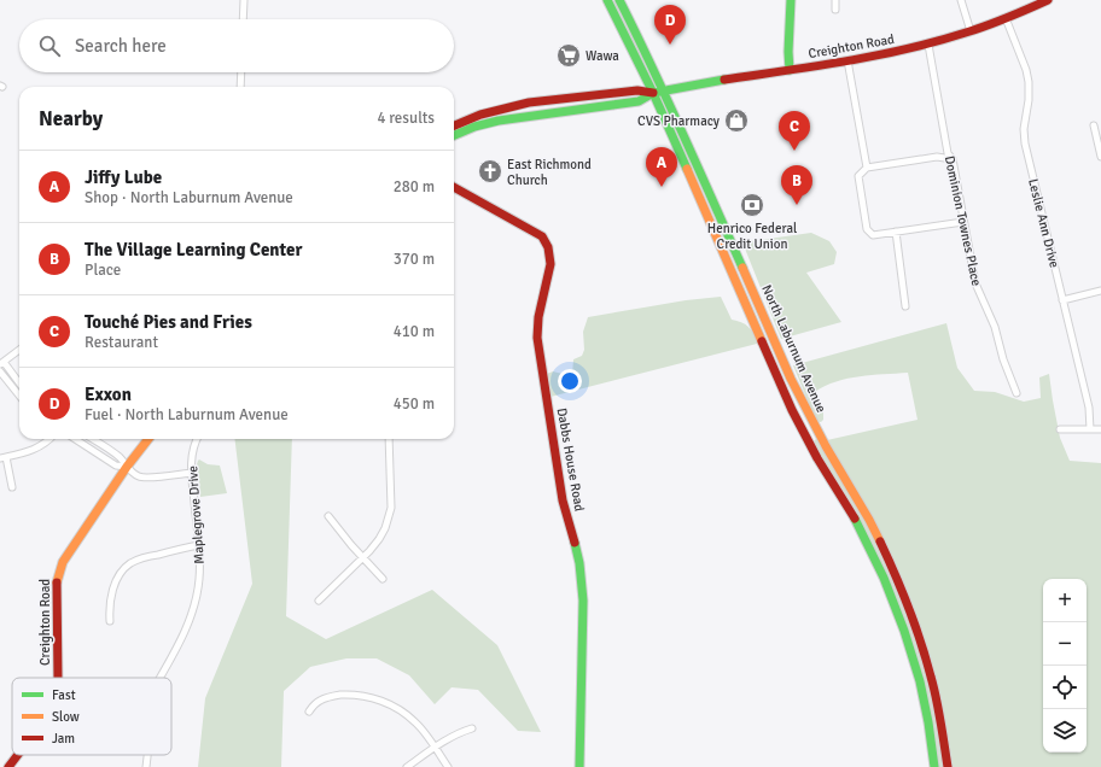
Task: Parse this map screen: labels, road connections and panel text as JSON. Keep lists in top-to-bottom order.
{
  "streets": {
    "main road": ["Creighton Road", "North Laburnum Avenue", "Dabbs House Road"],
    "street": ["Dominion Townes Place", "Leslie Ann Drive", "Maplegrove Drive"]
  },
  "crossings": [
    ["Creighton Road", "Dominion Townes Place"],
    ["Creighton Road", "Leslie Ann Drive"],
    ["Creighton Road", "North Laburnum Avenue"]
  ],
  "places": {
    "supermarket": ["Wawa"],
    "shop": ["CVS Pharmacy"],
    "church": ["East Richmond Church"],
    "bank": ["Henrico Federal Credit Union"]
  },
  "legend": ["Fast", "Slow", "Jam"],
  "page": {
    "pins": [
      "D",
      "C",
      "A",
      "B"
    ],
    "search": "Search here",
    "heading": ["Nearby", "4 results"],
    "list": [
      {
        "mark": "A",
        "name": "Jiffy Lube",
        "note": "Shop · North Laburnum Avenue",
        "value": "280 m"
      },
      {
        "mark": "B",
        "name": "The Village Learning Center",
        "note": "Place",
        "value": "370 m"
      },
      {
        "mark": "C",
        "name": "Touché Pies and Fries",
        "note": "Restaurant",
        "value": "410 m"
      },
      {
        "mark": "D",
        "name": "Exxon",
        "note": "Fuel · North Laburnum Avenue",
        "value": "450 m"
      }
    ],
    "map_buttons": ["+", "−"]
  }
}
